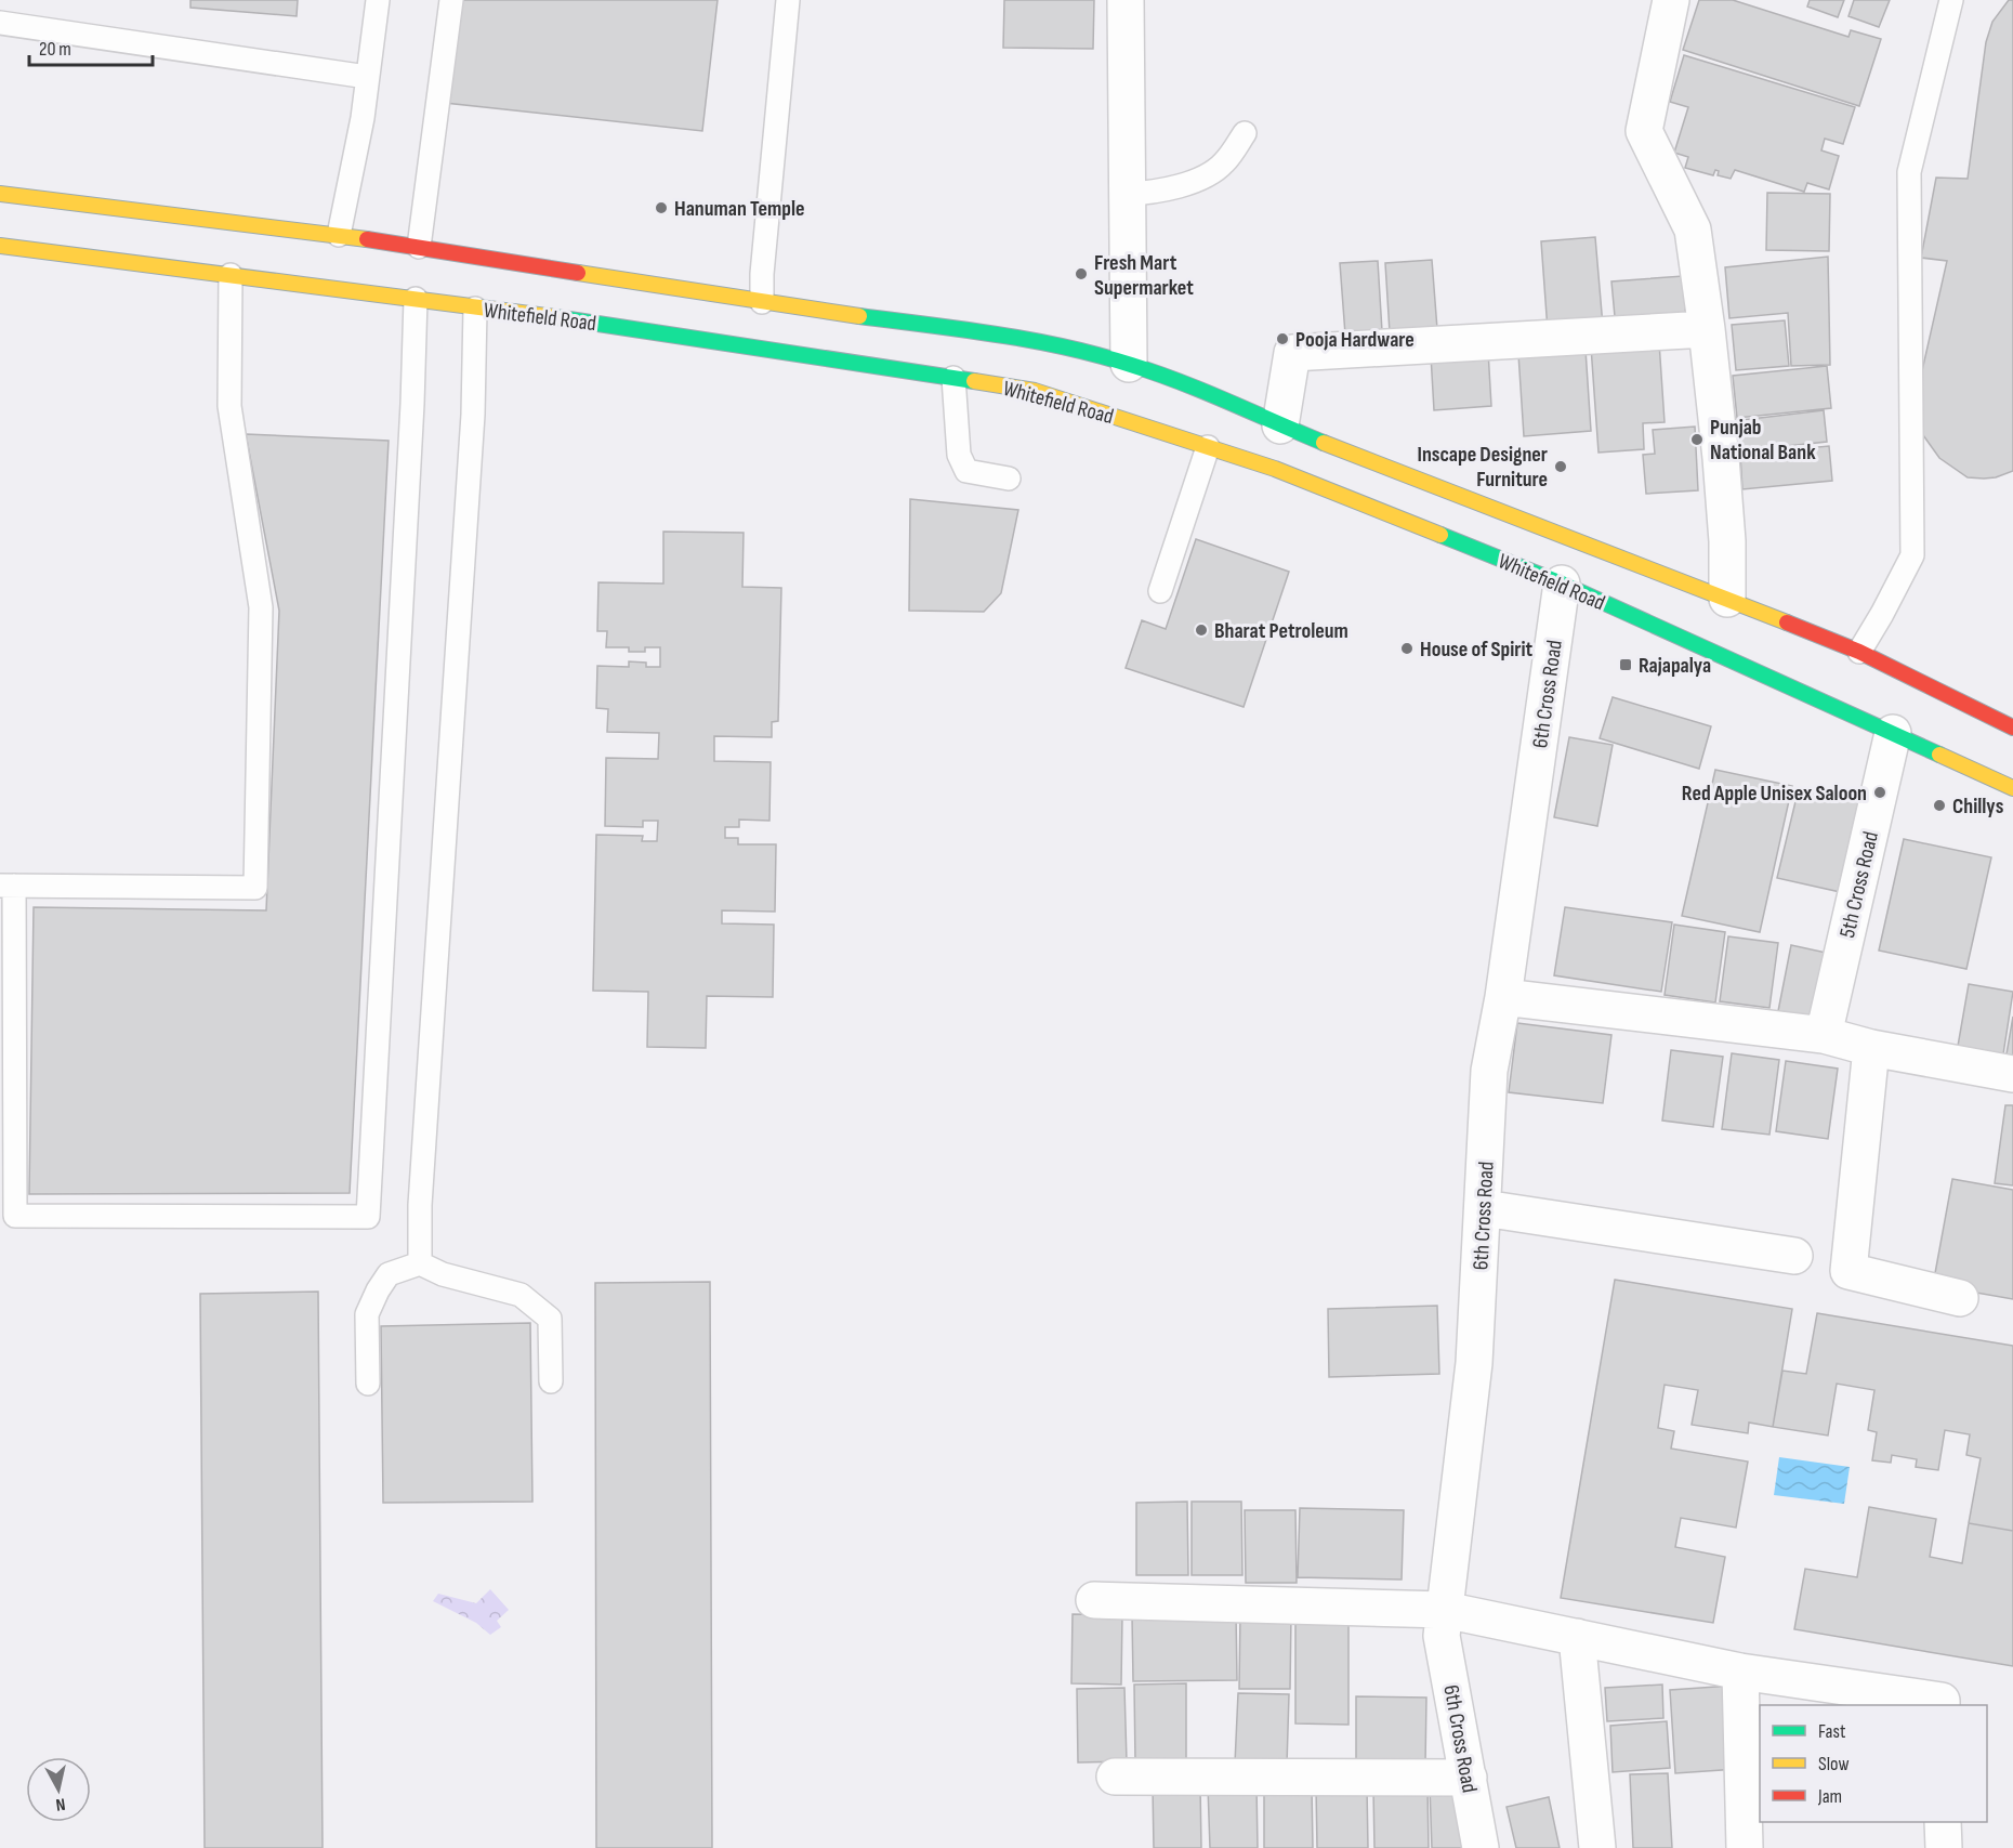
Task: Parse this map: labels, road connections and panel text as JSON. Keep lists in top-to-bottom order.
{
  "streets": {
    "main road": ["Whitefield Road"],
    "street": ["6th Cross Road", "5th Cross Road"]
  },
  "crossings": [
    ["Whitefield Road", "6th Cross Road"],
    ["Whitefield Road", "5th Cross Road"]
  ],
  "places": {
    "other": [
      "Hanuman Temple",
      "Fresh Mart Supermarket",
      "Pooja Hardware",
      "Punjab National Bank",
      "Inscape Designer Furniture",
      "Bharat Petroleum",
      "House of Spirit",
      "Red Apple Unisex Saloon",
      "Chillys"
    ],
    "transit": ["Rajapalya"]
  },
  "legend": ["Fast", "Slow", "Jam"],
  "scale_bar": "20 m",
  "north": "bottom"
}
